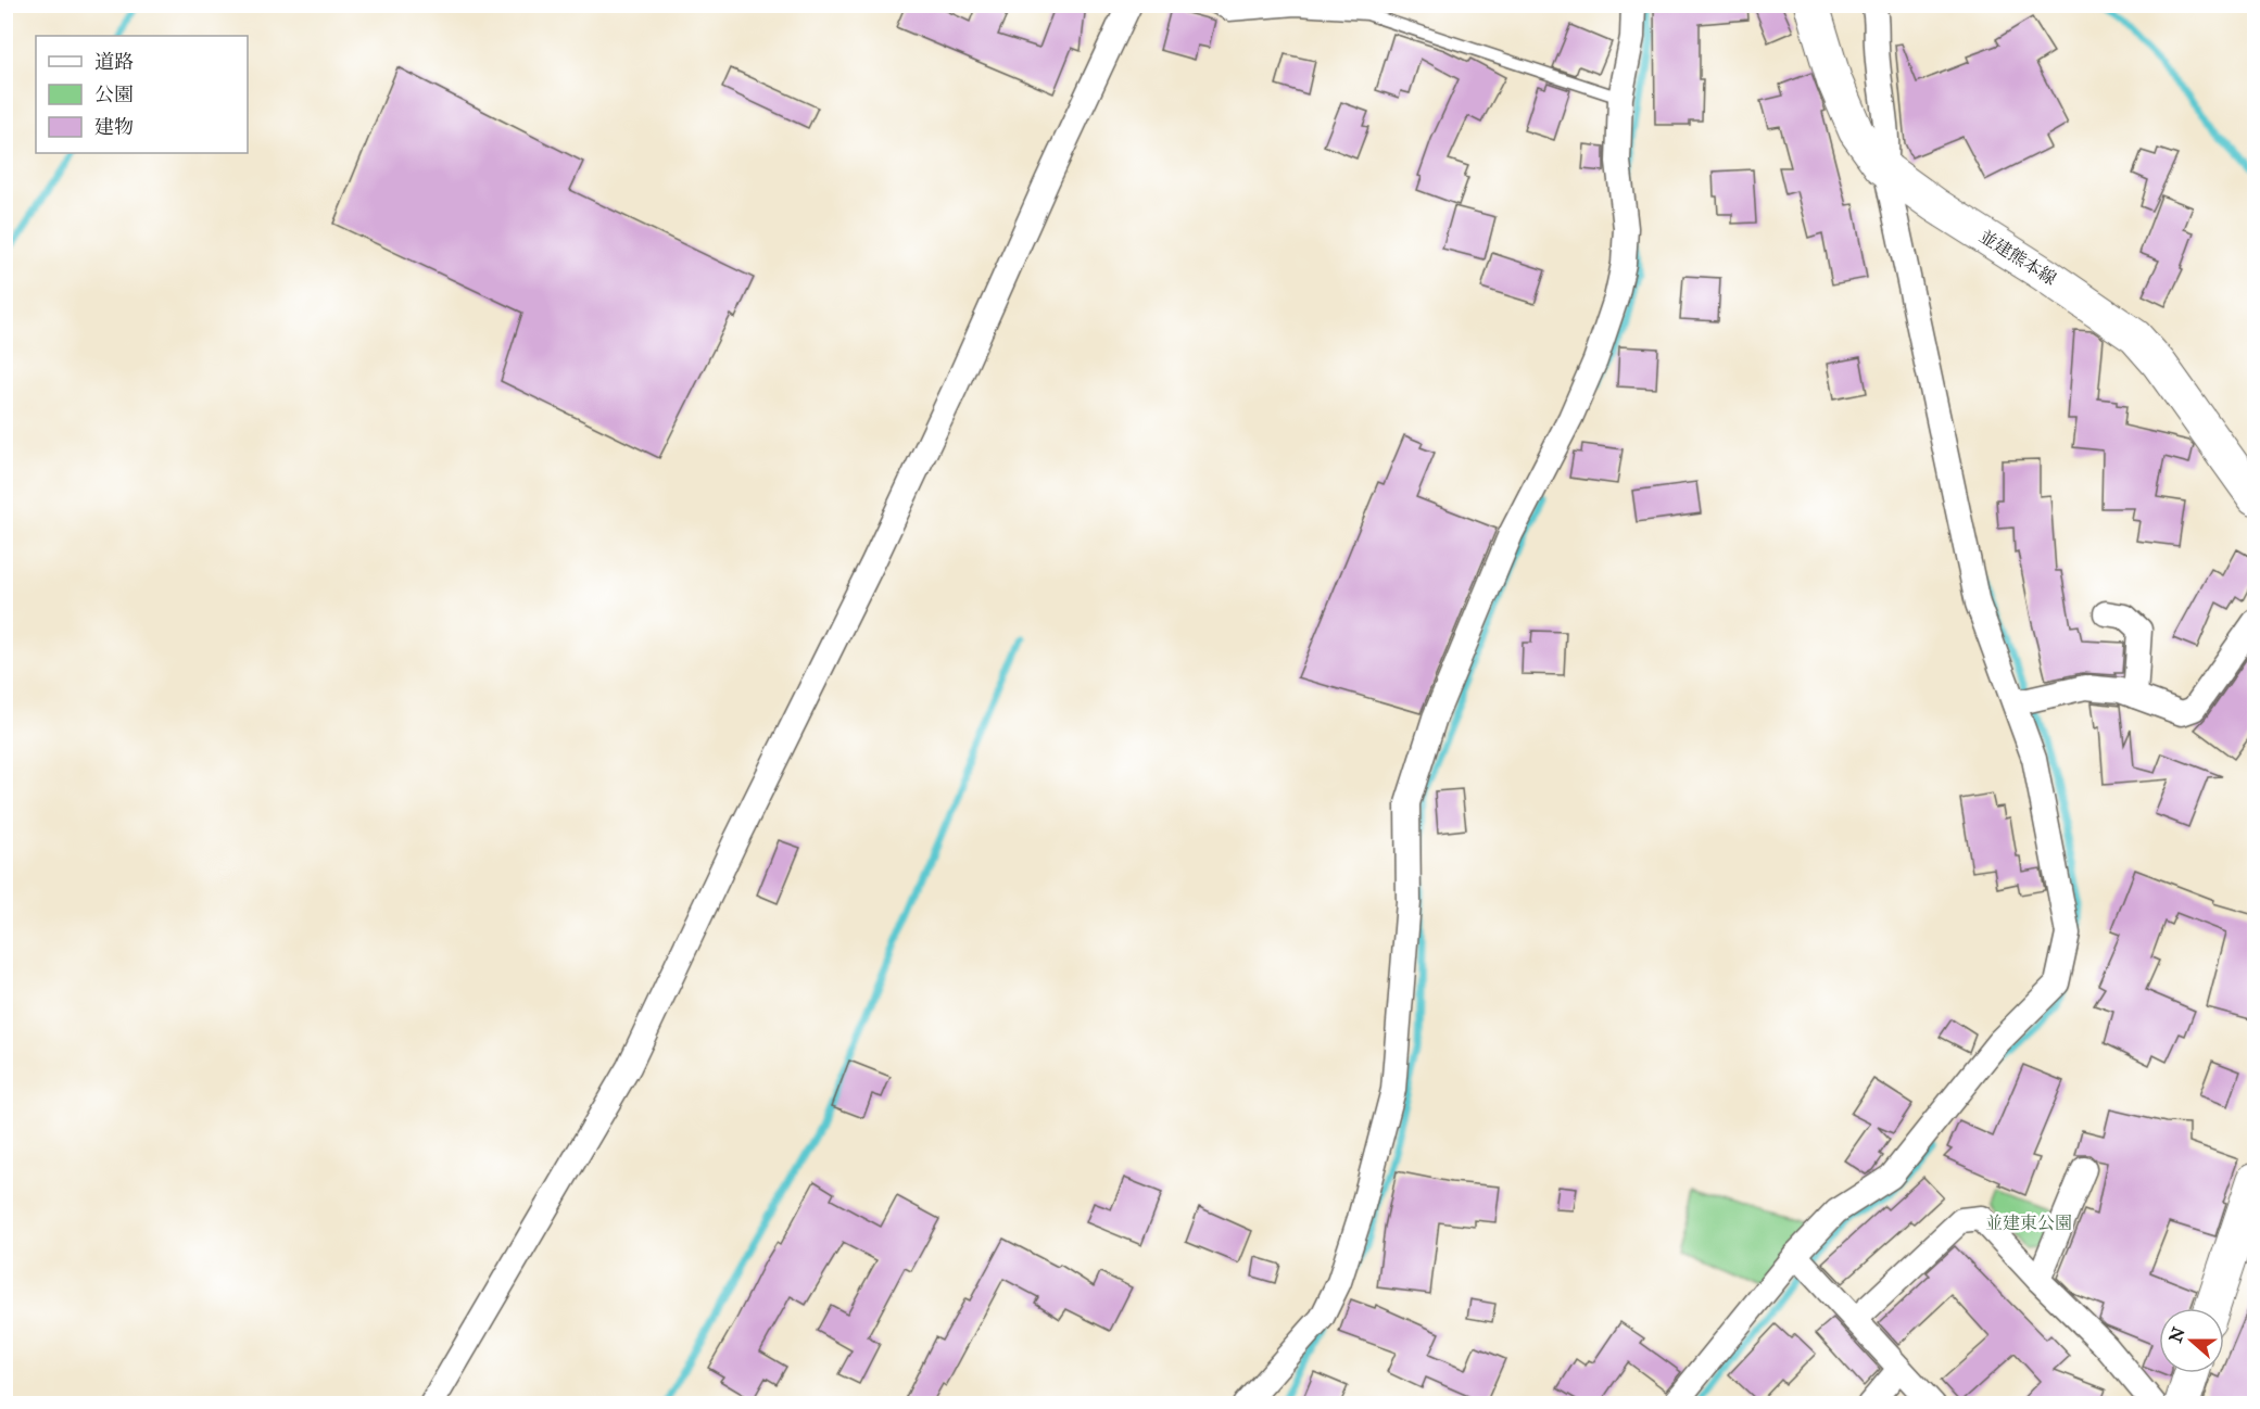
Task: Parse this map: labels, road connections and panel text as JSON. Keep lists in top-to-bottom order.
{
  "streets": {
    "main road": ["並建熊本線"]
  },
  "parks": ["並建東公園"],
  "legend": ["道路", "公園", "建物"],
  "north": "left"
}
